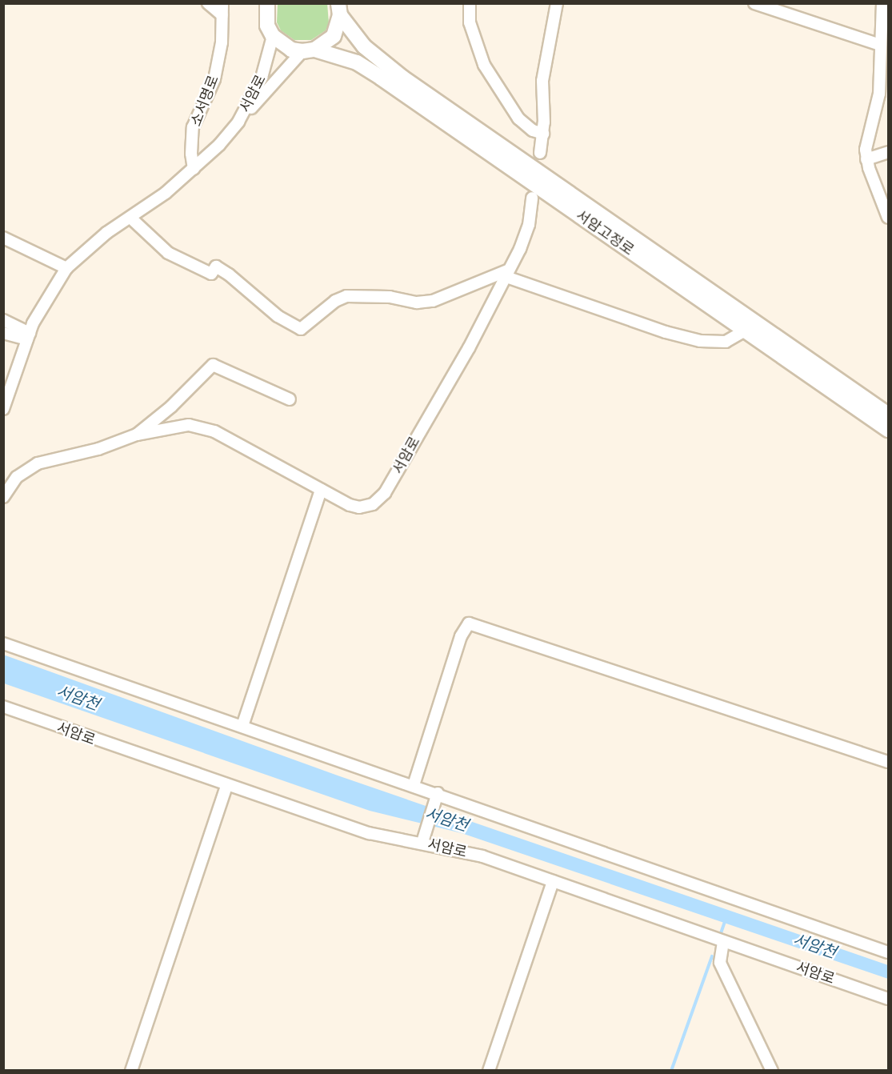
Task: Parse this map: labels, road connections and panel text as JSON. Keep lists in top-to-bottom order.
{
  "streets": {
    "main road": ["서암고정로"],
    "street": ["서암로", "소서명로"]
  },
  "crossings": [
    ["서암로", "소서명로"],
    ["서암로", "서암고정로"]
  ],
  "water": ["서암천"]
}
